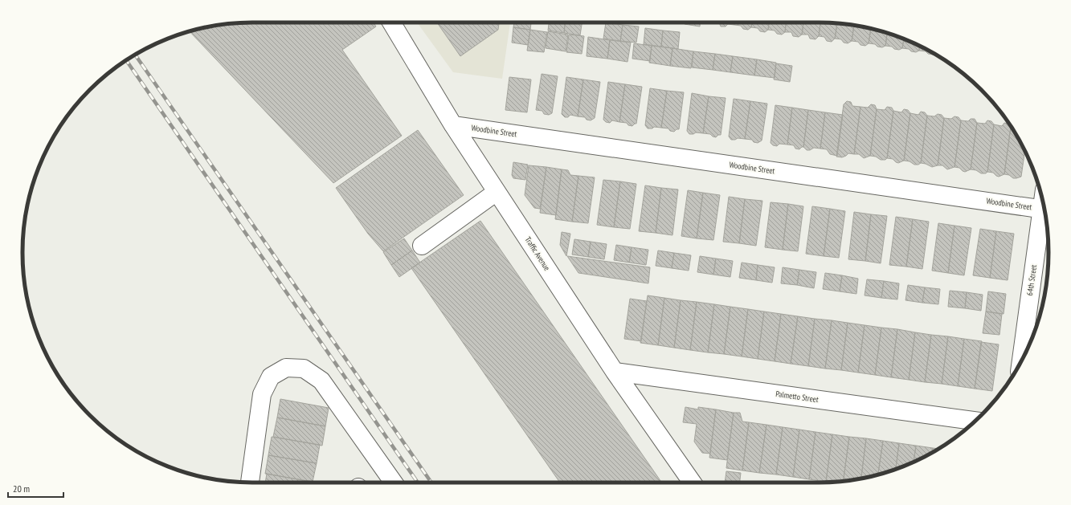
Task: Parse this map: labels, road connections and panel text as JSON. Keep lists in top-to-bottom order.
{
  "streets": {
    "street": [
      "Woodbine Street",
      "Traffic Avenue",
      "64th Street",
      "Palmetto Street"
    ]
  },
  "crossings": [
    ["Woodbine Street", "Traffic Avenue"],
    ["Traffic Avenue", "Palmetto Street"]
  ],
  "scale_bar": "20 m"
}
